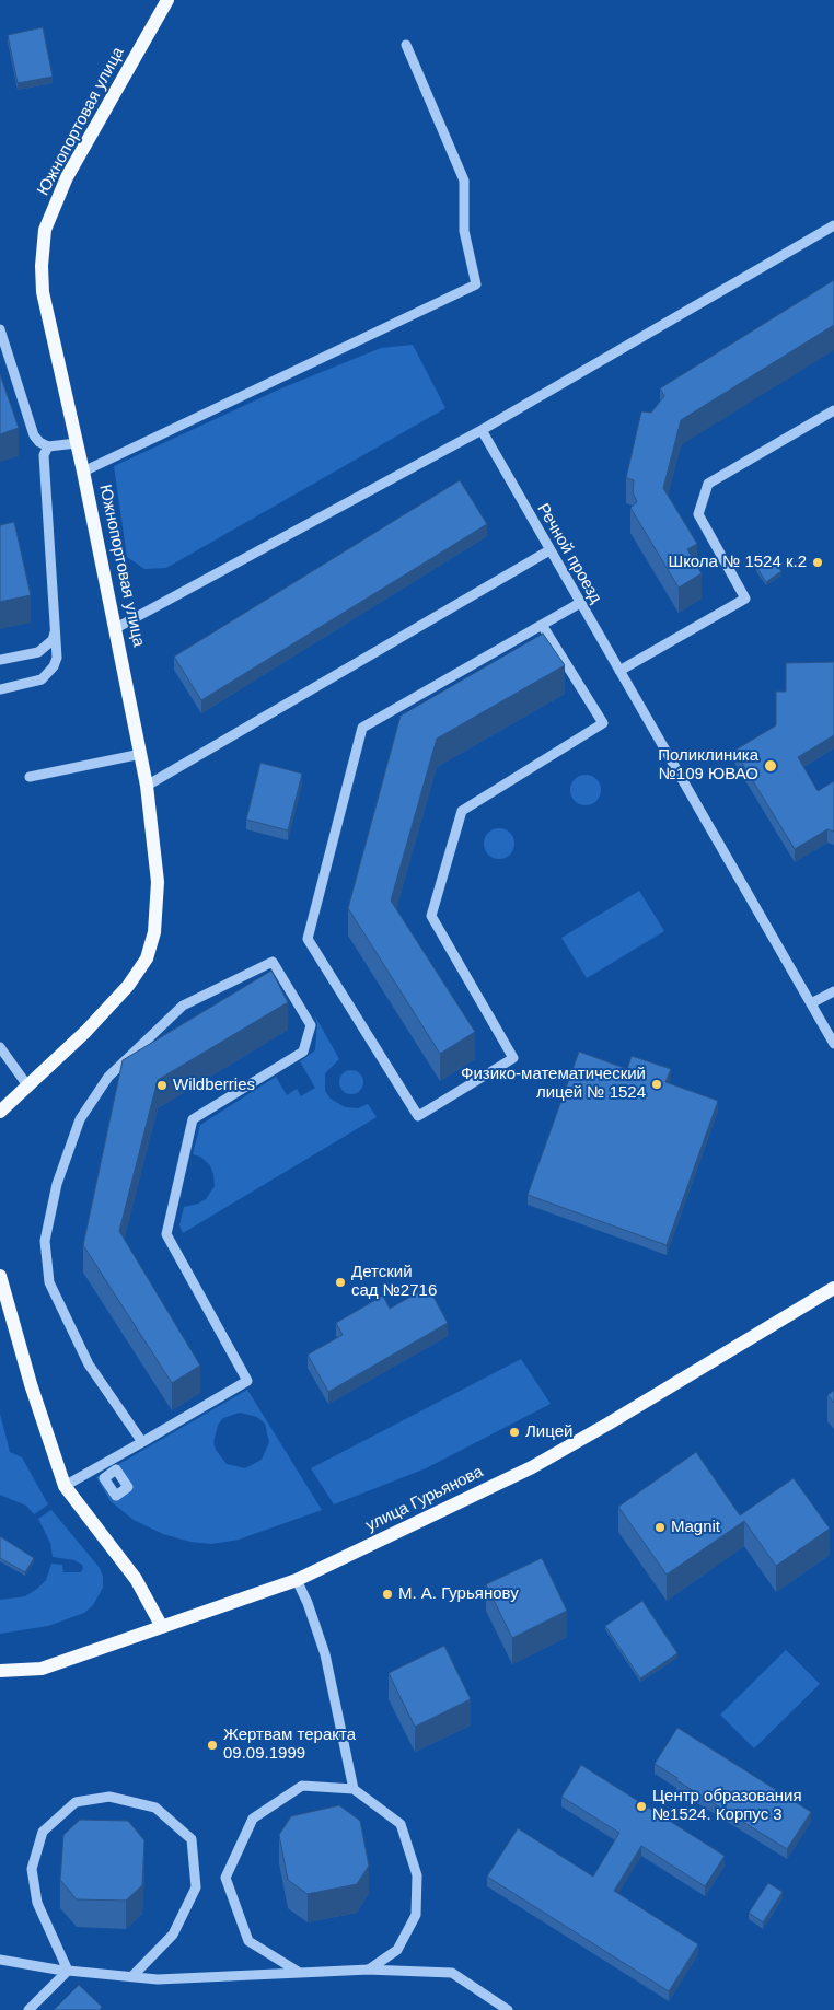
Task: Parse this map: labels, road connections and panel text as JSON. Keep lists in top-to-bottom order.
{
  "streets": {
    "main road": ["Южнопортовая улица", "улица Гурьянова"],
    "street": ["Речной проезд"]
  },
  "places": [
    "Школа № 1524 к.2",
    "Поликлиника №109 ЮВАО",
    "Физико-математический лицей № 1524",
    "Wildberries",
    "Детский сад №2716",
    "Лицей",
    "Magnit",
    "М. А. Гурьянову",
    "Жертвам теракта 09.09.1999",
    "Центр образования №1524. Корпус 3"
  ]
}
